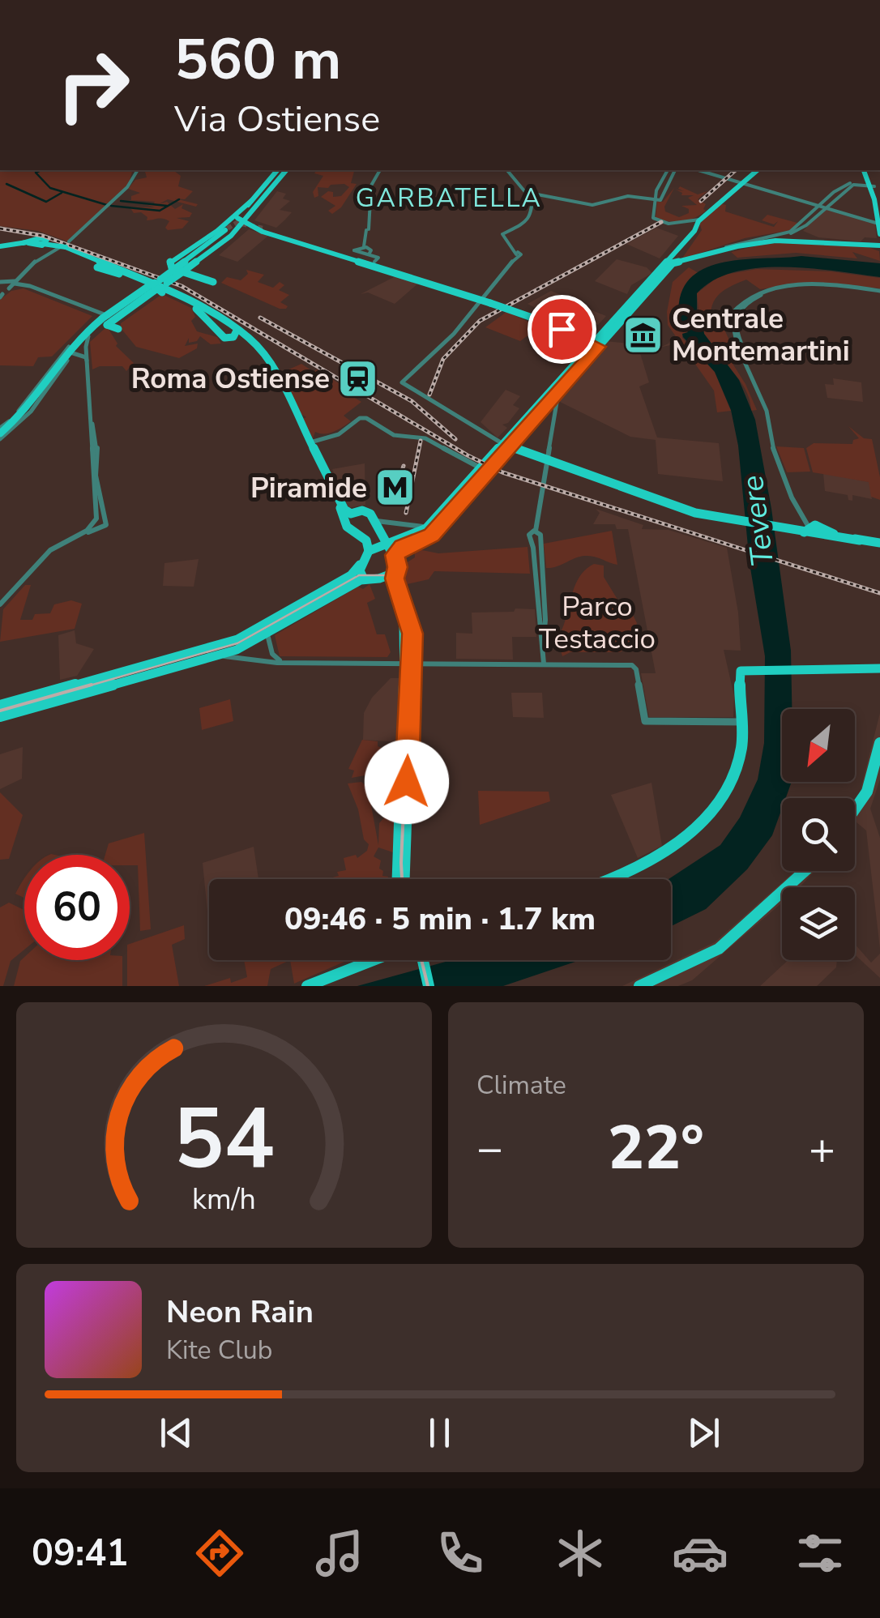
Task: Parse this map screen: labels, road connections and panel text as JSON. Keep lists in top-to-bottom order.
{
  "districts": ["GARBATELLA"],
  "water": ["Tevere"],
  "parks": ["Parco Testaccio"],
  "places": {
    "museum": ["Centrale Montemartini"],
    "station": ["Roma Ostiense"],
    "metro station": ["Piramide"]
  },
  "north": "bottom left",
  "page": {
    "turn": ["560 m", "Via Ostiense"],
    "limit": "60",
    "trip": "09:46 · 5 min · 1.7 km",
    "tile": "Climate",
    "heat": ["−", "22°", "+"],
    "song": ["Neon Rain", "Kite Club"],
    "tabs": "09:41",
    "gauge": ["54", "km/h"]
  }
}
